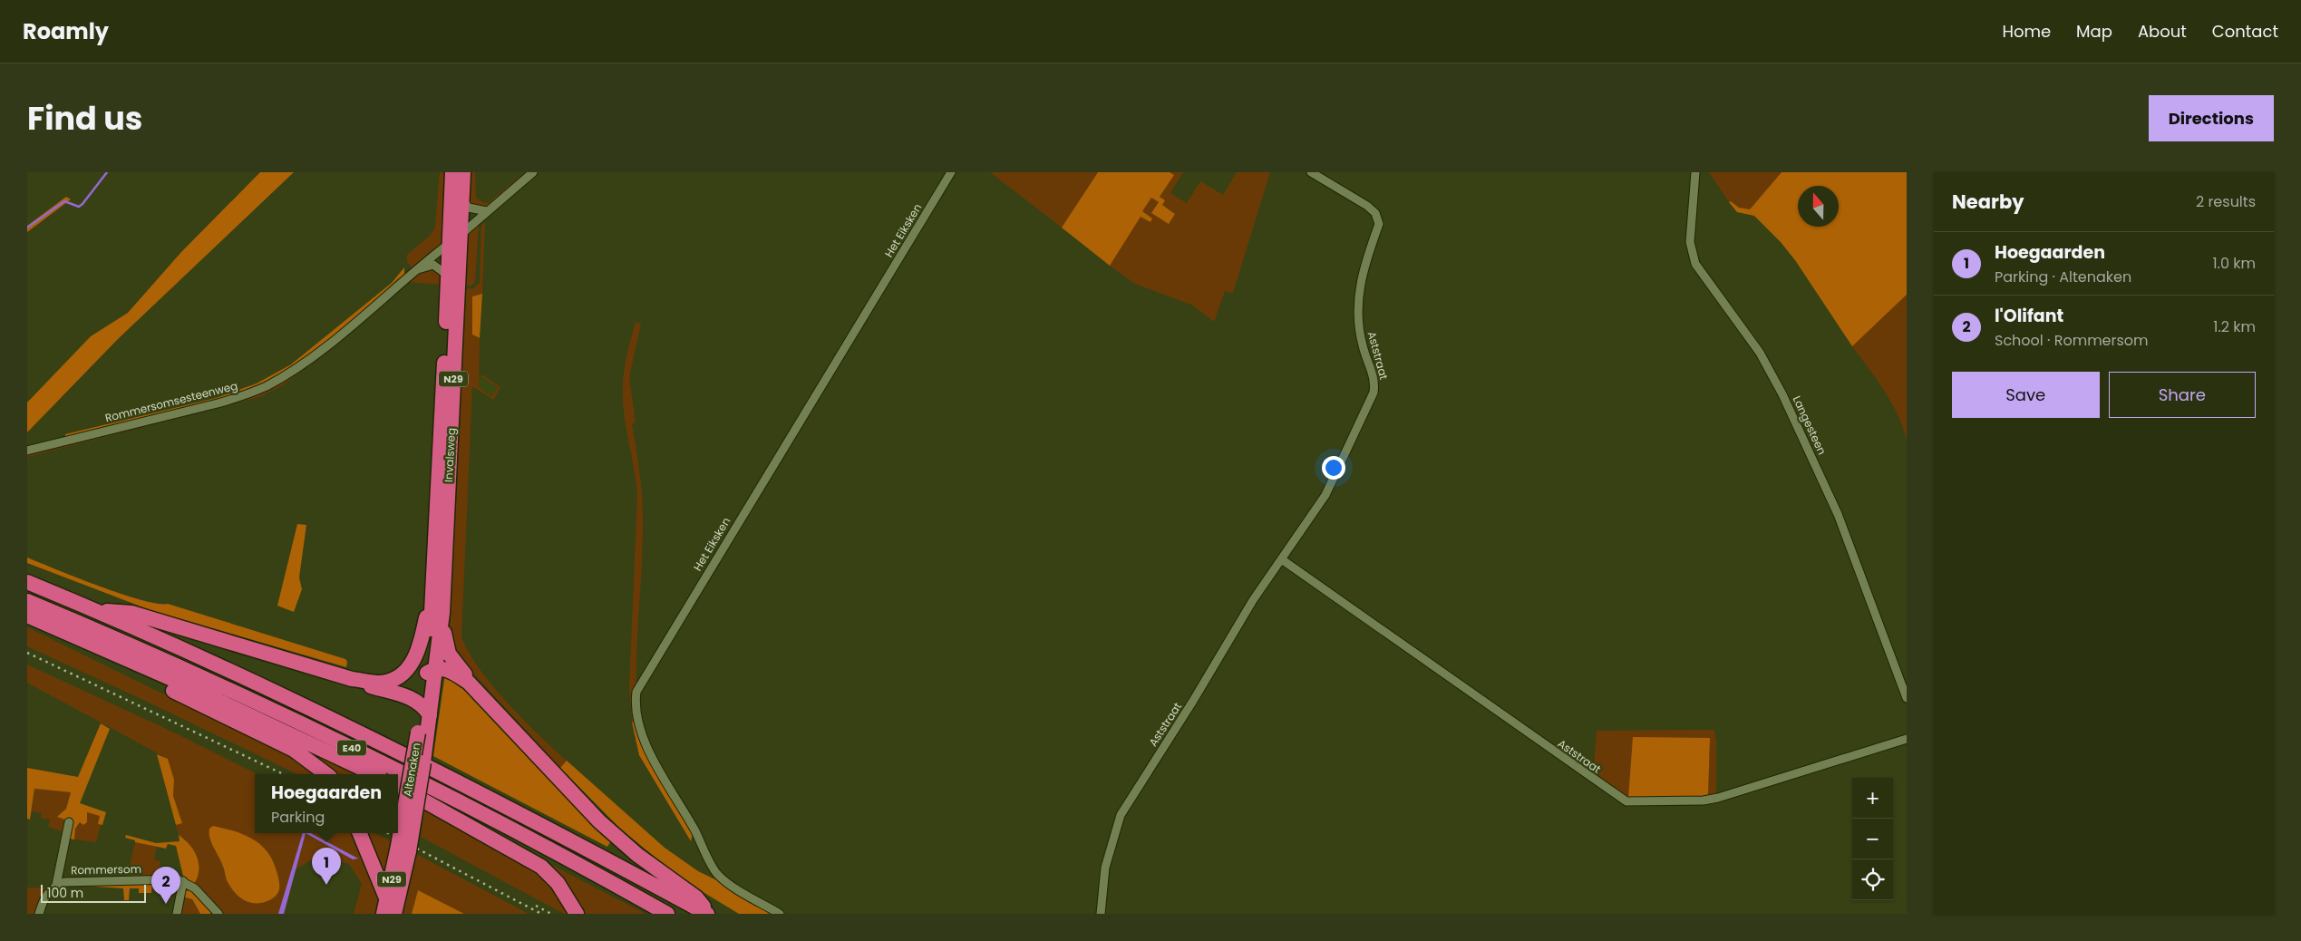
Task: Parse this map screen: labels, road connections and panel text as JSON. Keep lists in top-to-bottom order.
{
  "streets": {
    "highway": [
      "N29",
      "Invalsweg",
      "E40",
      "Altenaken"
    ],
    "street": [
      "Het Eiksken",
      "Aststraat",
      "Rommersomsesteenweg",
      "Langesteen",
      "Rommersom"
    ]
  },
  "crossings": [
    ["Rommersomsesteenweg", "Invalsweg"],
    ["Invalsweg", "Altenaken"]
  ],
  "scale_bar": "100 m",
  "north": "top",
  "page": {
    "header": "Roamly",
    "nav": [
      "Home",
      "Map",
      "About",
      "Contact"
    ],
    "title": "Find us",
    "buttons": [
      "Directions",
      ["Save", "Share"]
    ],
    "heading": ["Nearby", "2 results"],
    "list": [
      {
        "mark": "1",
        "name": "Hoegaarden",
        "note": "Parking · Altenaken",
        "value": "1.0 km"
      },
      {
        "mark": "2",
        "name": "l'Olifant",
        "note": "School · Rommersom",
        "value": "1.2 km"
      }
    ],
    "popup": ["Hoegaarden", "Parking"],
    "map_buttons": ["+", "−"],
    "pins": ["1", "2"],
    "scale": "100 m"
  }
}
